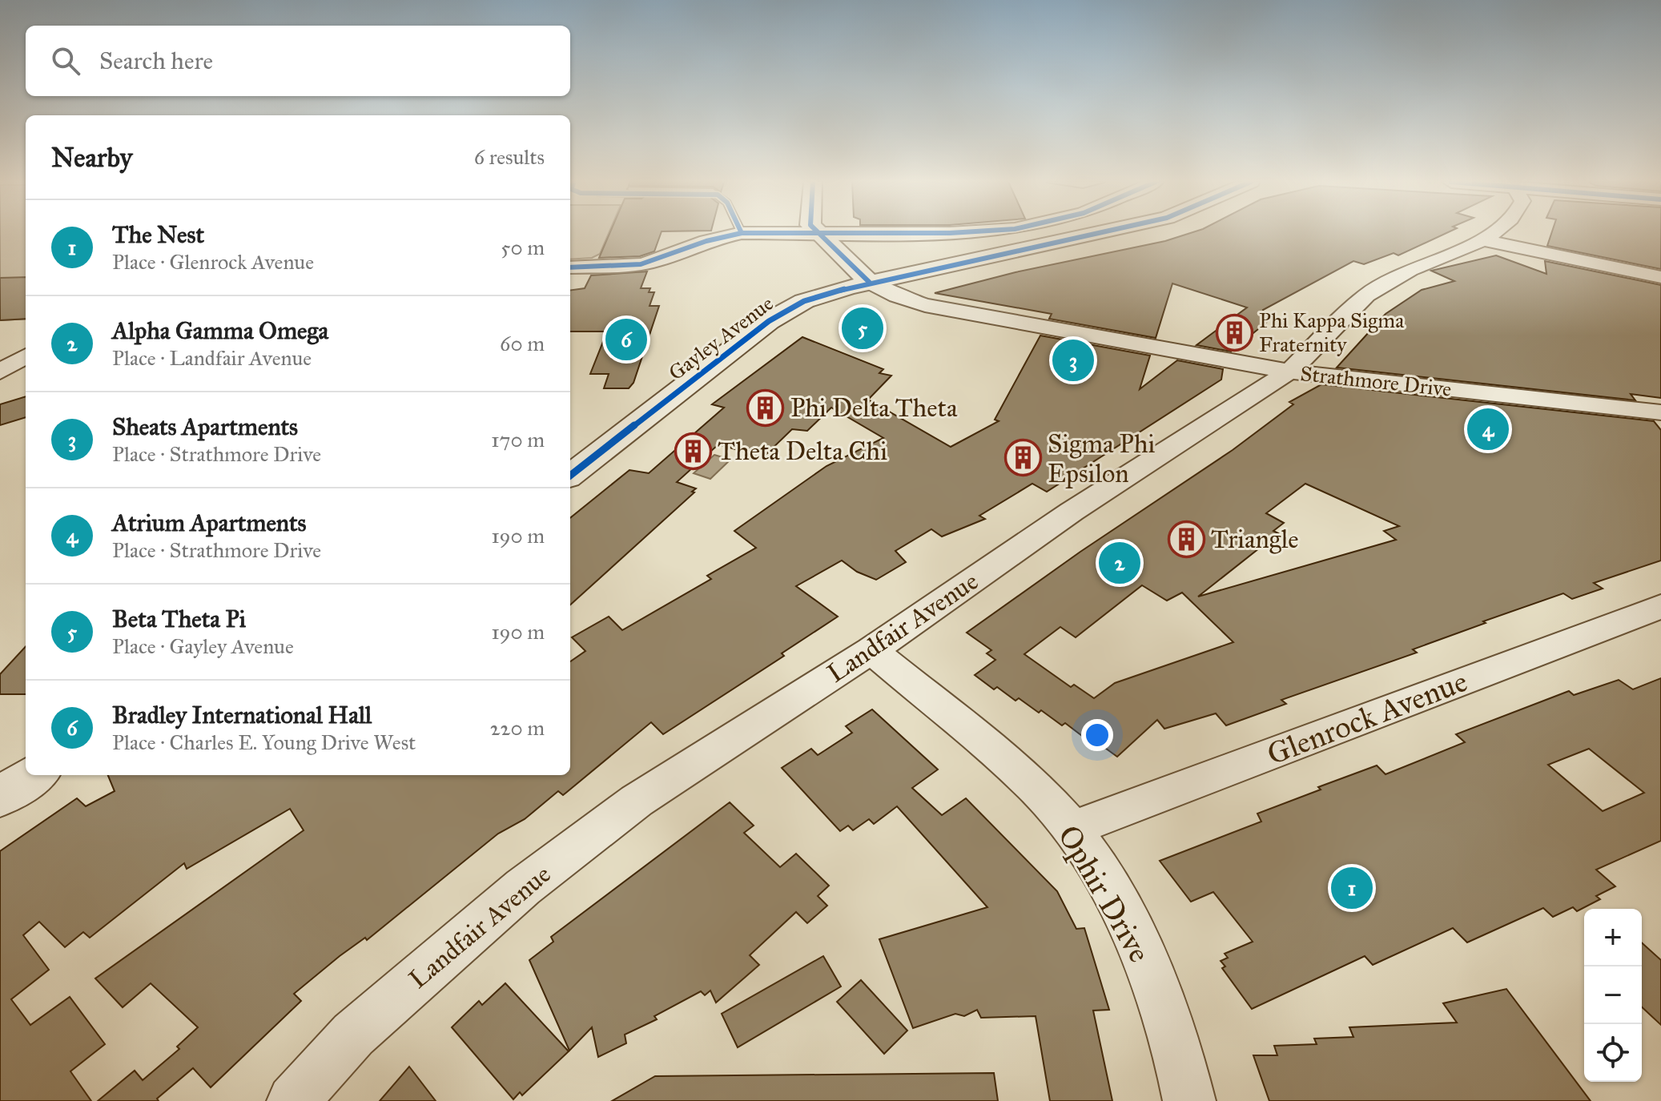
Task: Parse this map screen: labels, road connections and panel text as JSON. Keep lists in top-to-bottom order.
{
  "streets": {
    "street": [
      "Gayley Avenue",
      "Strathmore Drive",
      "Landfair Avenue",
      "Glenrock Avenue",
      "Ophir Drive"
    ]
  },
  "crossings": [
    ["Gayley Avenue", "Strathmore Drive"],
    ["Strathmore Drive", "Landfair Avenue"],
    ["Landfair Avenue", "Ophir Drive"],
    ["Glenrock Avenue", "Ophir Drive"]
  ],
  "places": {
    "building": [
      "Phi Kappa Sigma Fraternity",
      "Phi Delta Theta",
      "Theta Delta Chi",
      "Sigma Phi Epsilon",
      "Triangle"
    ]
  },
  "page": {
    "search": "Search here",
    "heading": ["Nearby", "6 results"],
    "list": [
      {
        "mark": "1",
        "name": "The Nest",
        "note": "Place · Glenrock Avenue",
        "value": "50 m"
      },
      {
        "mark": "2",
        "name": "Alpha Gamma Omega",
        "note": "Place · Landfair Avenue",
        "value": "60 m"
      },
      {
        "mark": "3",
        "name": "Sheats Apartments",
        "note": "Place · Strathmore Drive",
        "value": "170 m"
      },
      {
        "mark": "4",
        "name": "Atrium Apartments",
        "note": "Place · Strathmore Drive",
        "value": "190 m"
      },
      {
        "mark": "5",
        "name": "Beta Theta Pi",
        "note": "Place · Gayley Avenue",
        "value": "190 m"
      },
      {
        "mark": "6",
        "name": "Bradley International Hall",
        "note": "Place · Charles E. Young Drive West",
        "value": "220 m"
      }
    ],
    "pins": [
      "5",
      "6",
      "3",
      "4",
      "2",
      "1"
    ],
    "map_buttons": ["+", "−"]
  }
}
